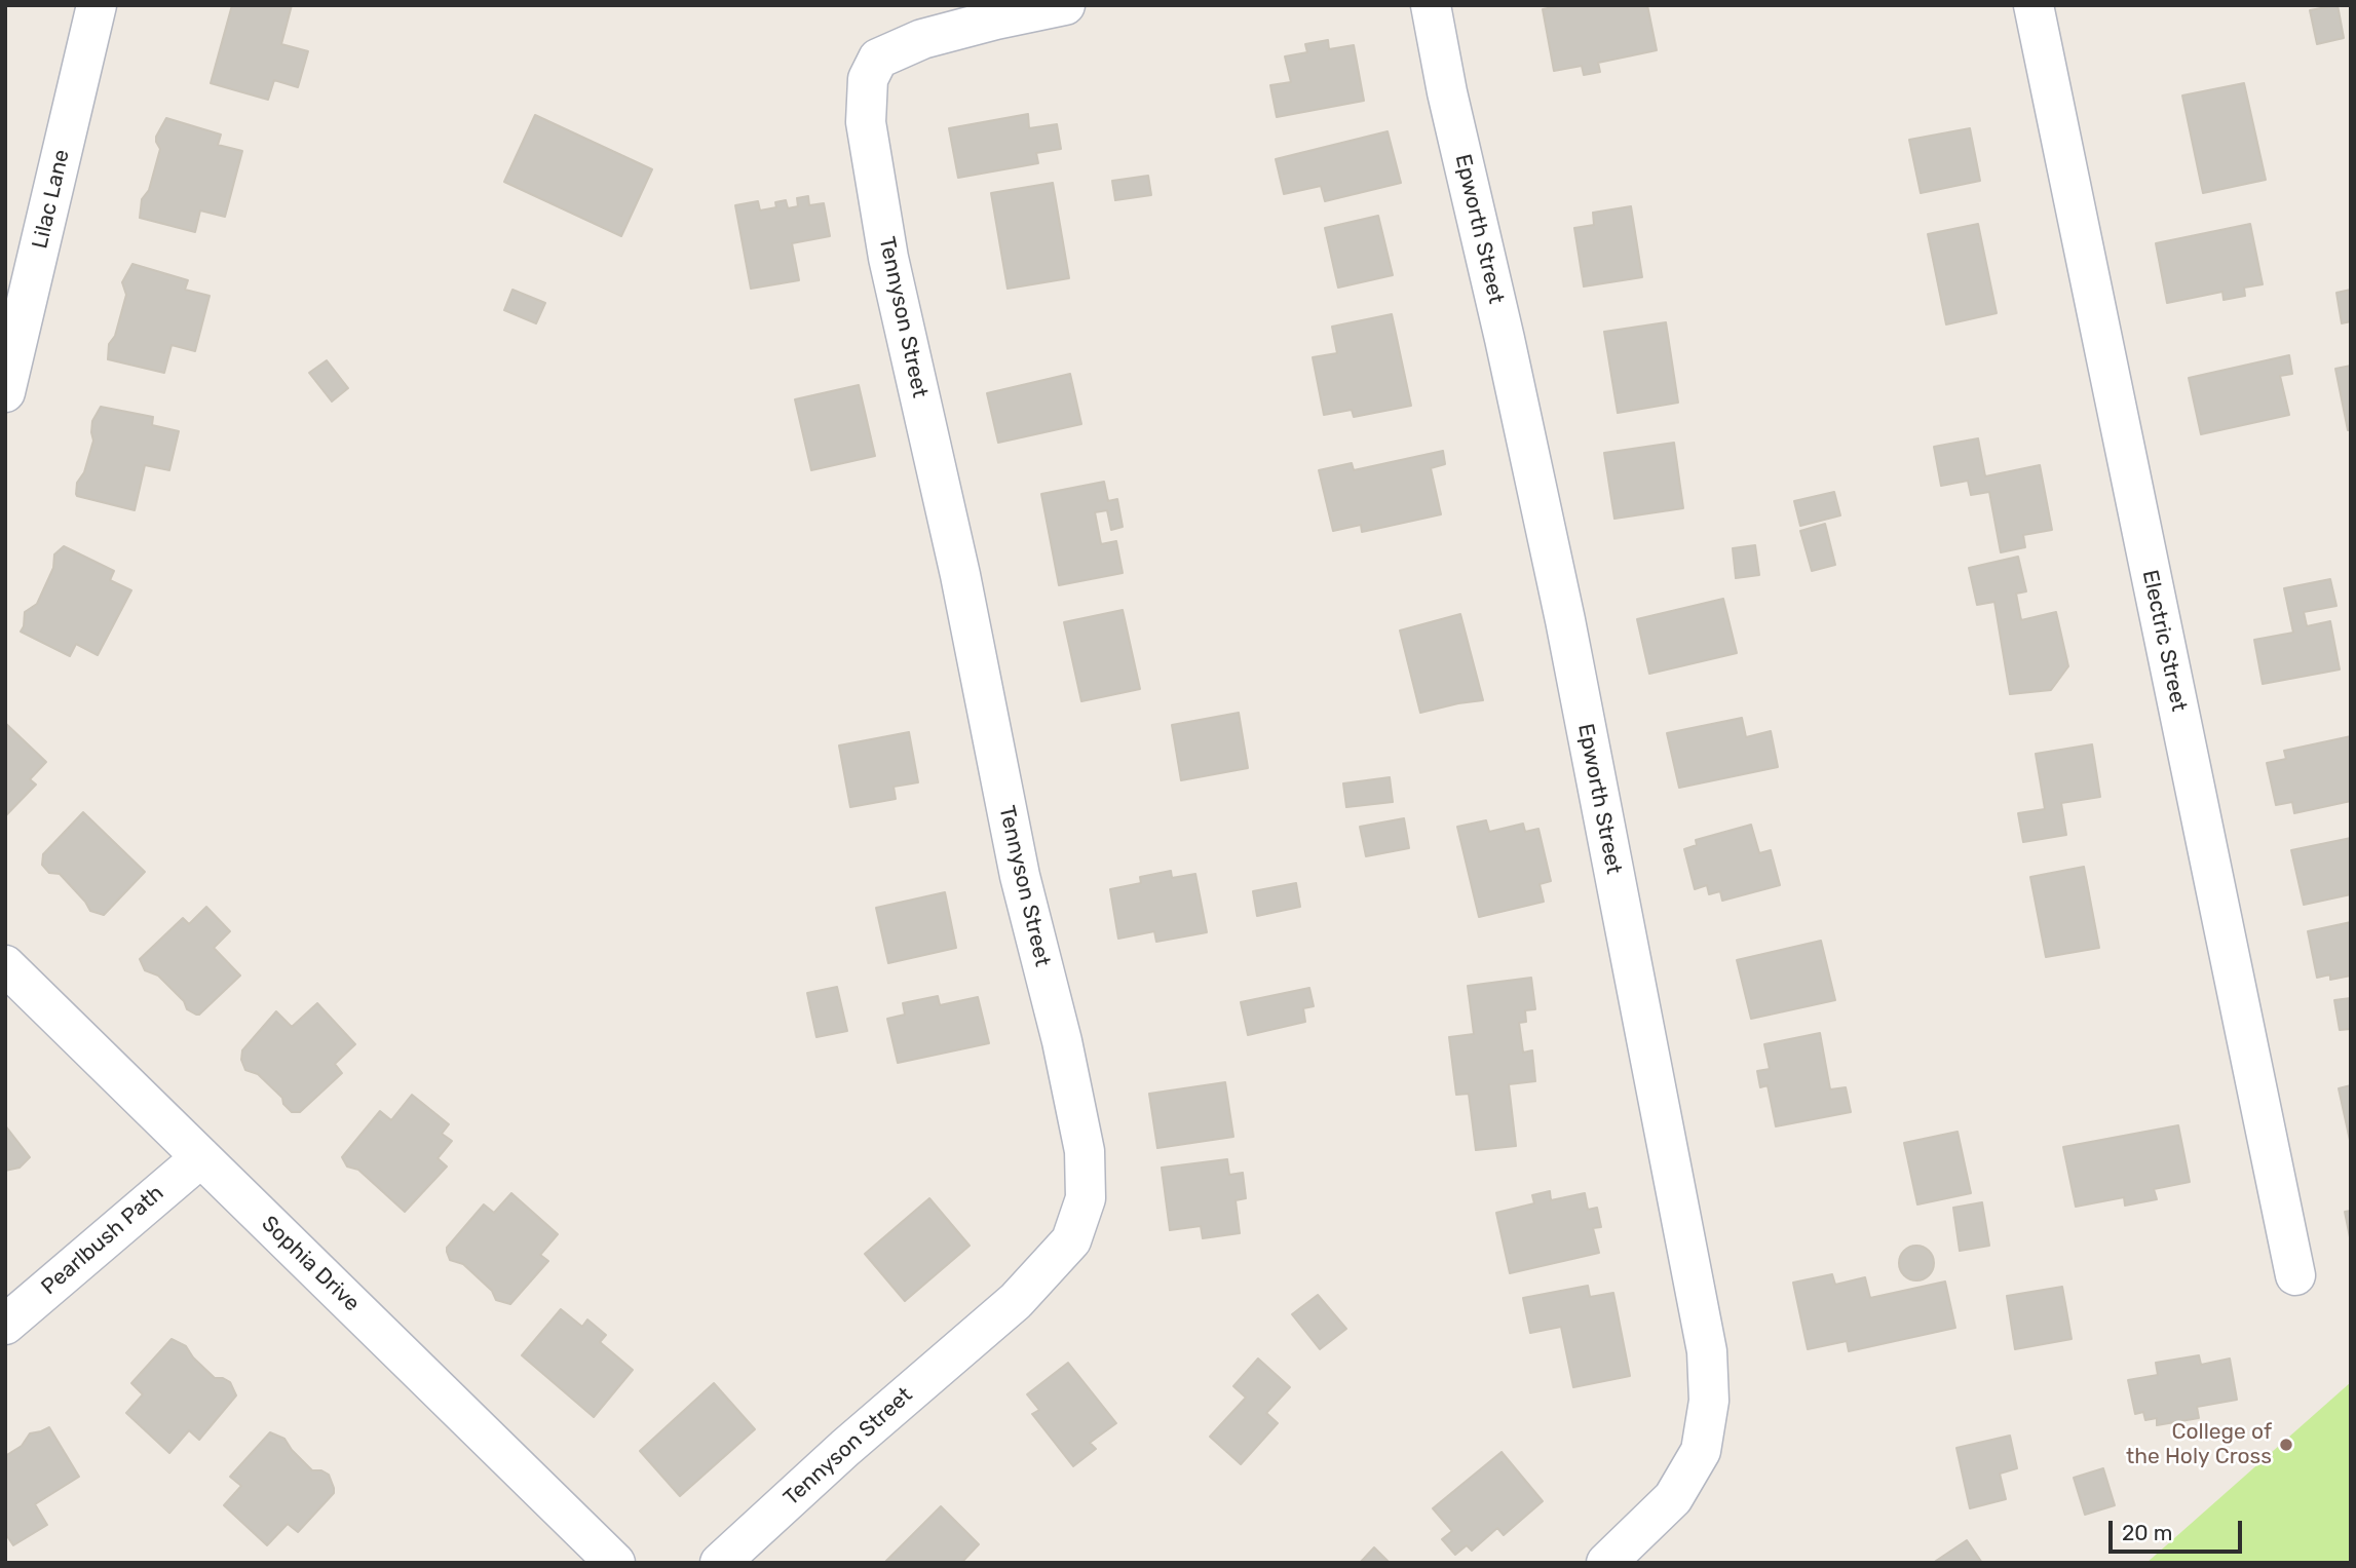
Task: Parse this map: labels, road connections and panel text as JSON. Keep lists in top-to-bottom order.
{
  "streets": {
    "street": [
      "Lilac Lane",
      "Epworth Street",
      "Tennyson Street",
      "Electric Street",
      "Pearlbush Path",
      "Sophia Drive"
    ]
  },
  "crossings": [
    ["Pearlbush Path", "Sophia Drive"]
  ],
  "places": ["College of the Holy Cross"],
  "scale_bar": "20 m"
}
